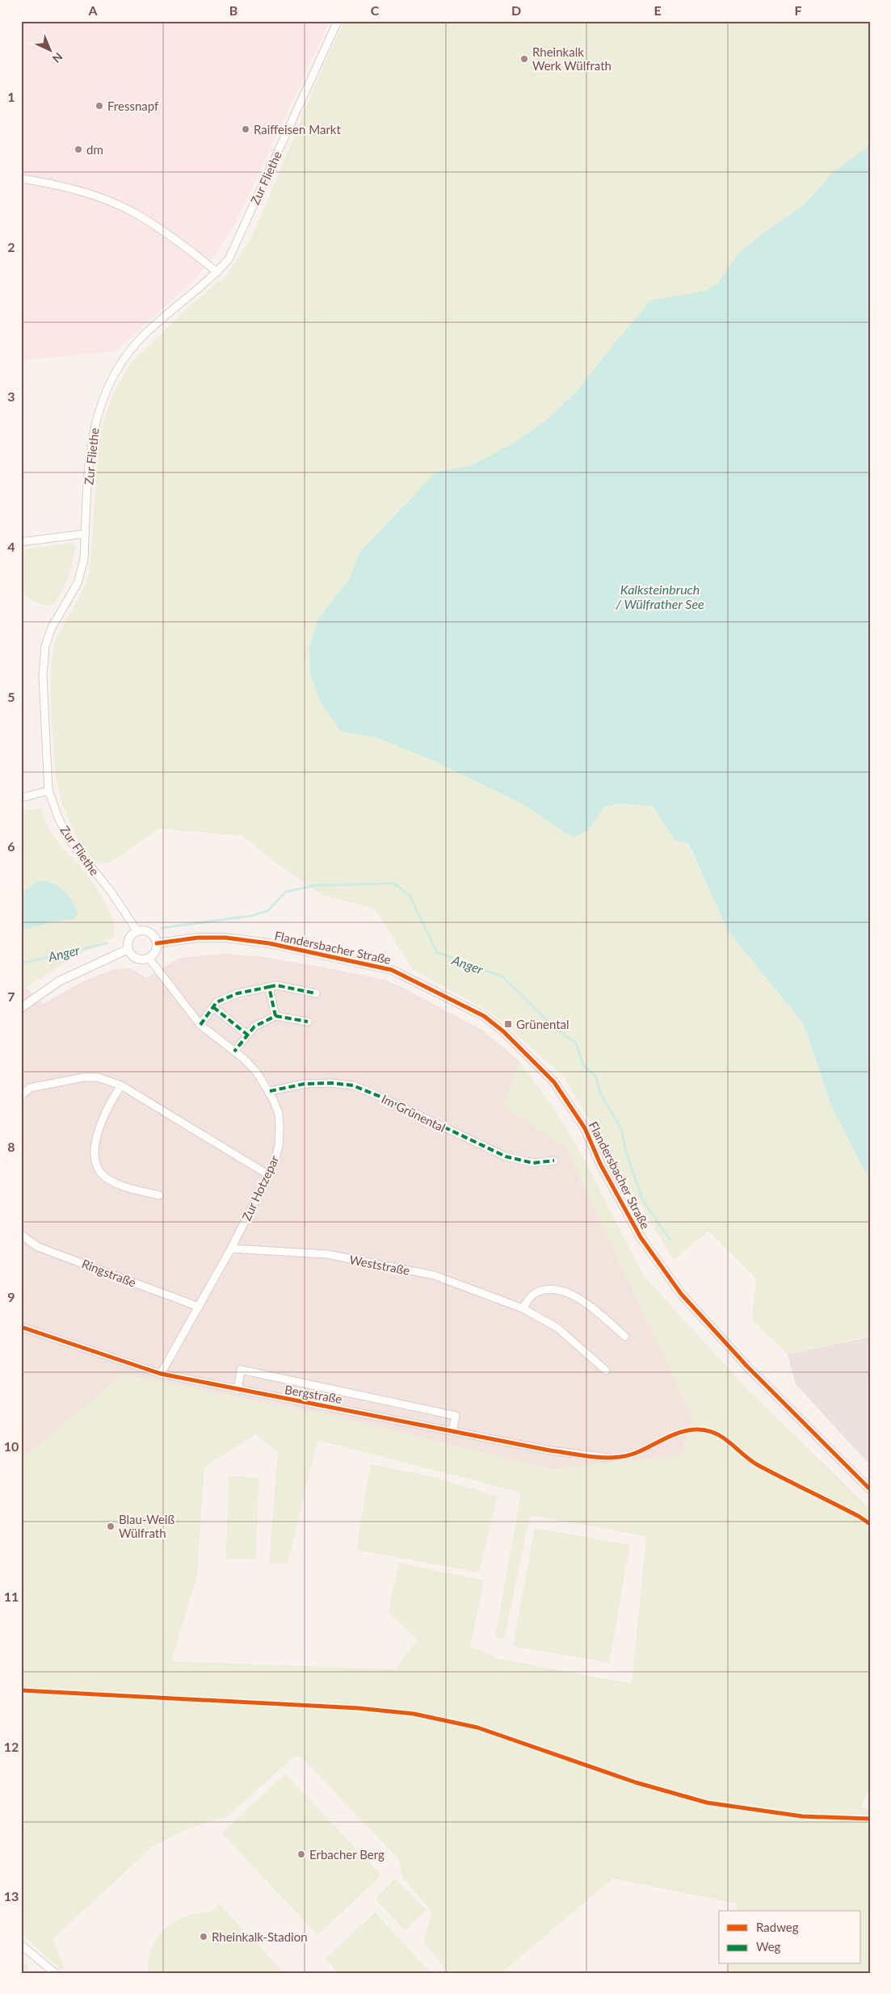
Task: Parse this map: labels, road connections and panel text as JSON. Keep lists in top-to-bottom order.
{
  "streets": {
    "street": [
      "Zur Fliethe",
      "Flandersbacher Straße",
      "Im Grünental",
      "Zur Hotzepar",
      "Weststraße",
      "Ringstraße",
      "Bergstraße"
    ]
  },
  "crossings": [
    ["Zur Fliethe", "Flandersbacher Straße"],
    ["Zur Fliethe", "Zur Hotzepar"],
    ["Flandersbacher Straße", "Zur Hotzepar"],
    ["Im Grünental", "Zur Hotzepar"],
    ["Zur Hotzepar", "Weststraße"],
    ["Zur Hotzepar", "Ringstraße"],
    ["Zur Hotzepar", "Bergstraße"]
  ],
  "water": ["Kalksteinbruch / Wülfrather See", "Anger"],
  "places": {
    "other": [
      "Rheinkalk Werk Wülfrath",
      "Fressnapf",
      "Raiffeisen Markt",
      "dm",
      "Blau-Weiß Wülfrath",
      "Erbacher Berg",
      "Rheinkalk-Stadion"
    ],
    "transit": ["Grünental"]
  },
  "legend": ["Radweg", "Weg"],
  "north": "bottom right",
  "grid": {
    "columns": [
      "A",
      "B",
      "C",
      "D",
      "E",
      "F"
    ],
    "rows": [
      "1",
      "2",
      "3",
      "4",
      "5",
      "6",
      "7",
      "8",
      "9",
      "10",
      "11",
      "12",
      "13"
    ]
  }
}
